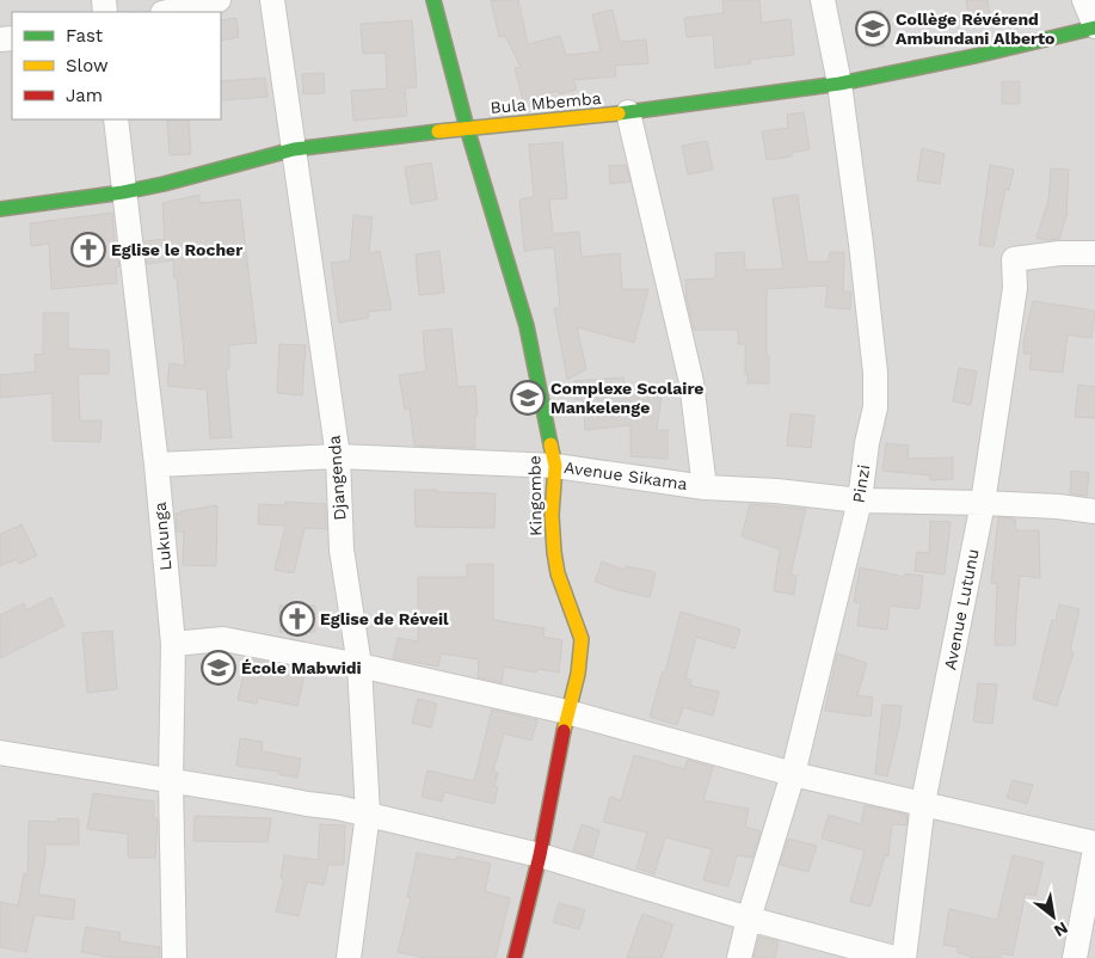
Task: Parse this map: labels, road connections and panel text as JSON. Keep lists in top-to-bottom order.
{
  "streets": {
    "street": [
      "Bula Mbemba",
      "Avenue Sikama",
      "Djangenda",
      "Pinzi",
      "Kingombe",
      "Lukunga",
      "Avenue Lutunu"
    ]
  },
  "crossings": [
    ["Bula Mbemba", "Djangenda"],
    ["Bula Mbemba", "Pinzi"],
    ["Bula Mbemba", "Kingombe"],
    ["Bula Mbemba", "Lukunga"],
    ["Avenue Sikama", "Djangenda"],
    ["Avenue Sikama", "Pinzi"],
    ["Avenue Sikama", "Kingombe"],
    ["Avenue Sikama", "Lukunga"],
    ["Avenue Sikama", "Avenue Lutunu"]
  ],
  "places": {
    "school or university": ["Collège Révérend Ambundani Alberto", "Complexe Scolaire Mankelenge", "École Mabwidi"],
    "church": ["Eglise le Rocher", "Eglise de Réveil"]
  },
  "legend": ["Fast", "Slow", "Jam"],
  "north": "bottom right"
}
